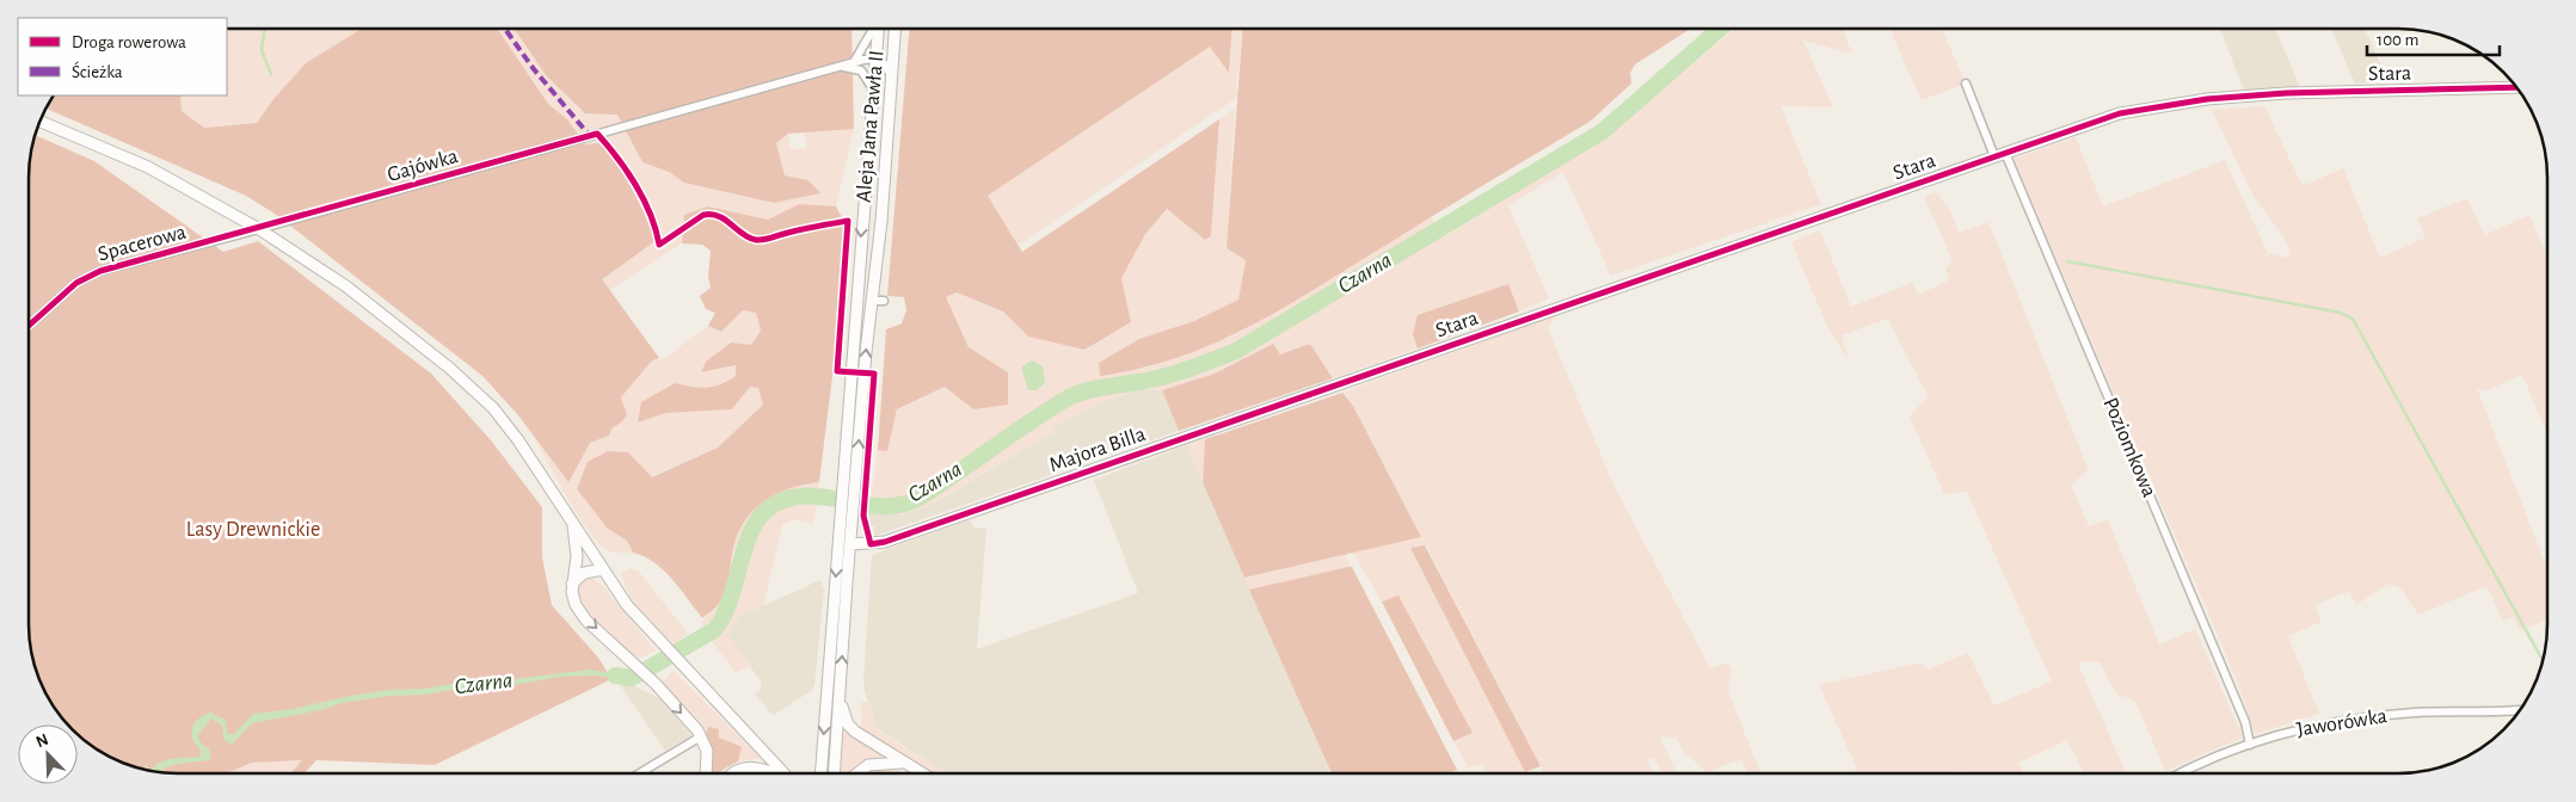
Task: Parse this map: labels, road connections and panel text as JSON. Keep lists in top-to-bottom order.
{
  "streets": {
    "main road": ["Stara", "Aleja Jana Pawła II", "Majora Billa"],
    "street": [
      "Gajówka",
      "Spacerowa",
      "Poziomkowa",
      "Jaworówka"
    ]
  },
  "crossings": [
    ["Stara", "Poziomkowa"],
    ["Stara", "Majora Billa"],
    ["Aleja Jana Pawła II", "Gajówka"],
    ["Aleja Jana Pawła II", "Majora Billa"],
    ["Gajówka", "Spacerowa"],
    ["Poziomkowa", "Jaworówka"]
  ],
  "water": ["Czarna"],
  "parks": ["Lasy Drewnickie"],
  "legend": ["Droga rowerowa", "Ścieżka"],
  "scale_bar": "100 m",
  "north": "top left"
}
